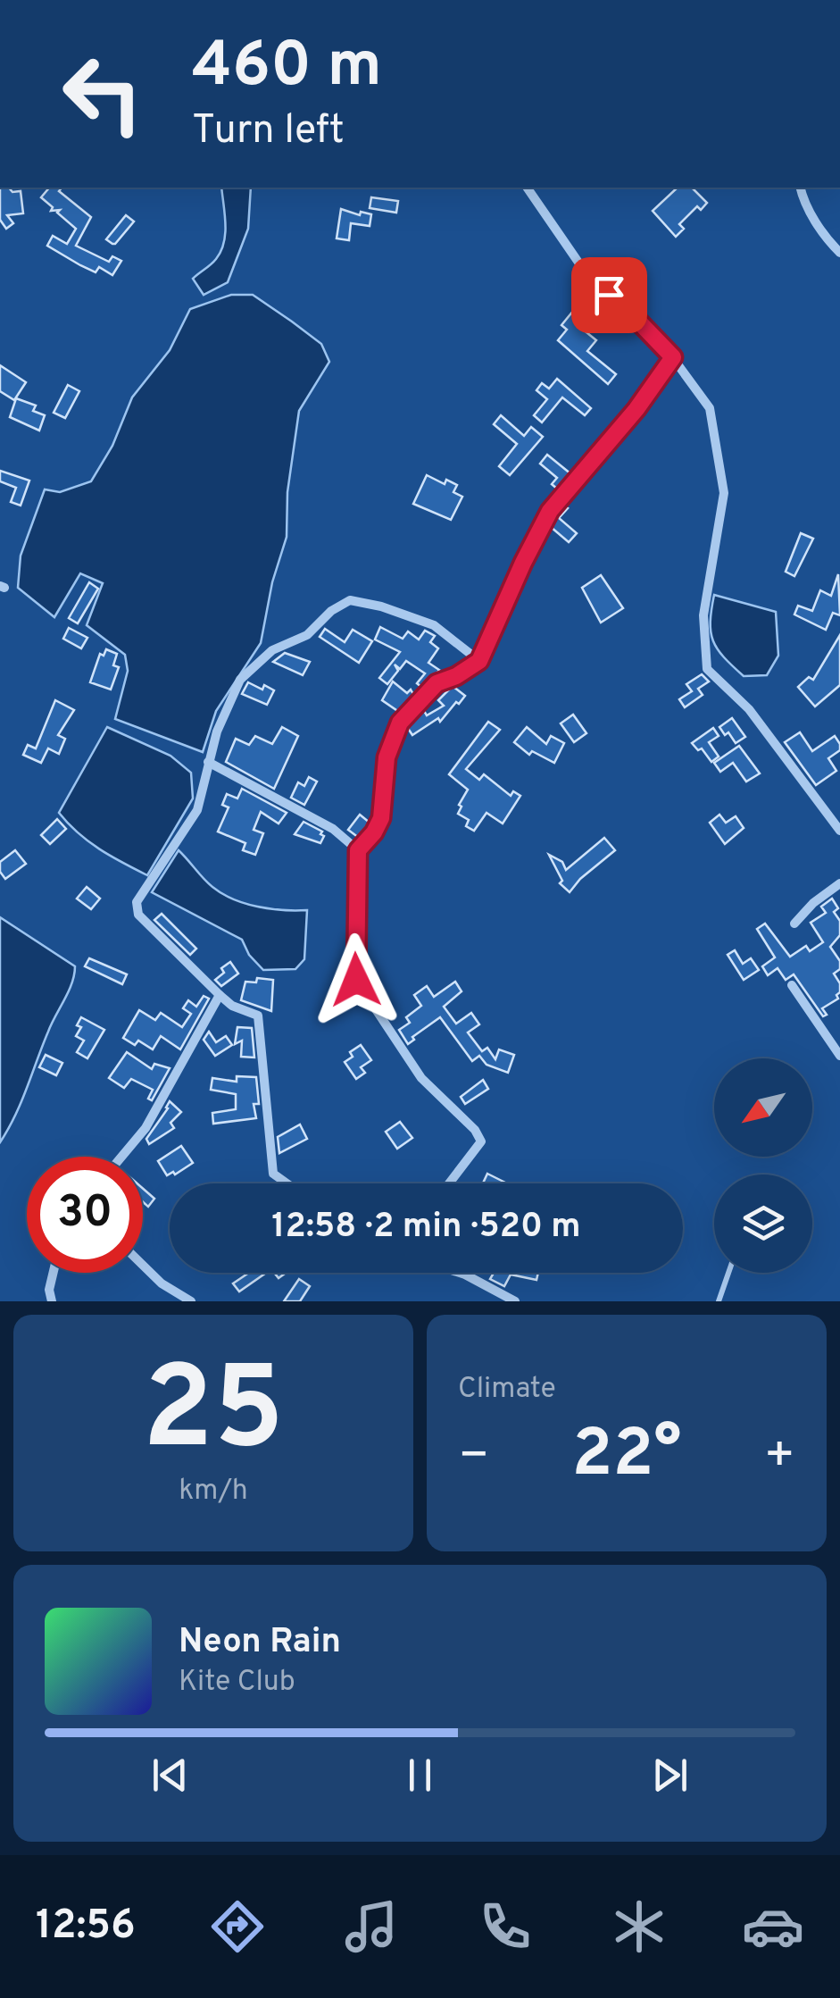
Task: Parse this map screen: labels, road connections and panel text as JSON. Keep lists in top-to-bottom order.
{
  "north": "bottom left",
  "page": {
    "turn": ["460 m", "Turn left"],
    "limit": "30",
    "trip": "12:58 · 2 min · 520 m",
    "tile": [
      ["25", "km/h"],
      "Climate"
    ],
    "heat": ["−", "22°", "+"],
    "song": ["Neon Rain", "Kite Club"],
    "tabs": "12:56"
  }
}
